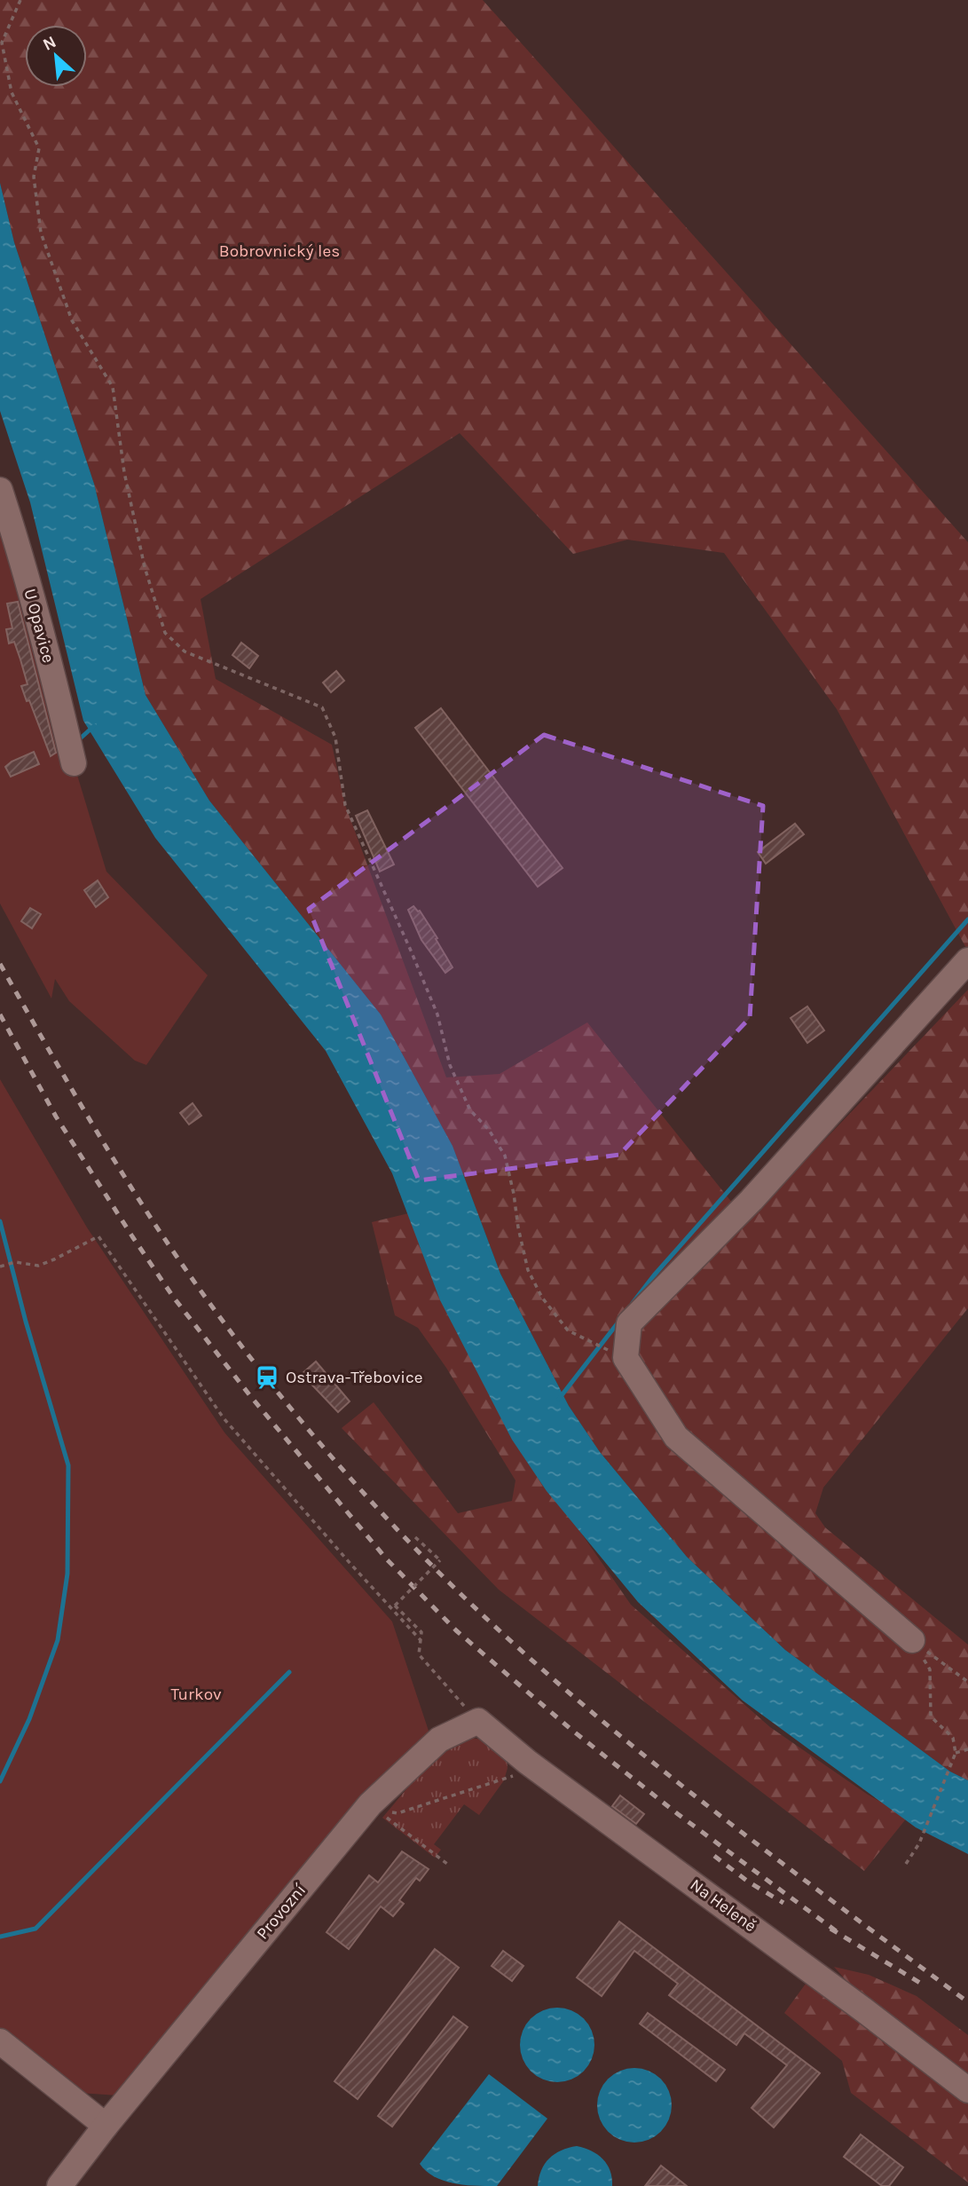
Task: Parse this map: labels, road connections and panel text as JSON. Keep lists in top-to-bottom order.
{
  "streets": {
    "street": ["U Opavice", "Na Heleně", "Provozní"]
  },
  "crossings": [
    ["Na Heleně", "Provozní"]
  ],
  "parks": ["Bobrovnický les", "Turkov"],
  "places": {
    "station": ["Ostrava-Třebovice"]
  },
  "north": "top left"
}
